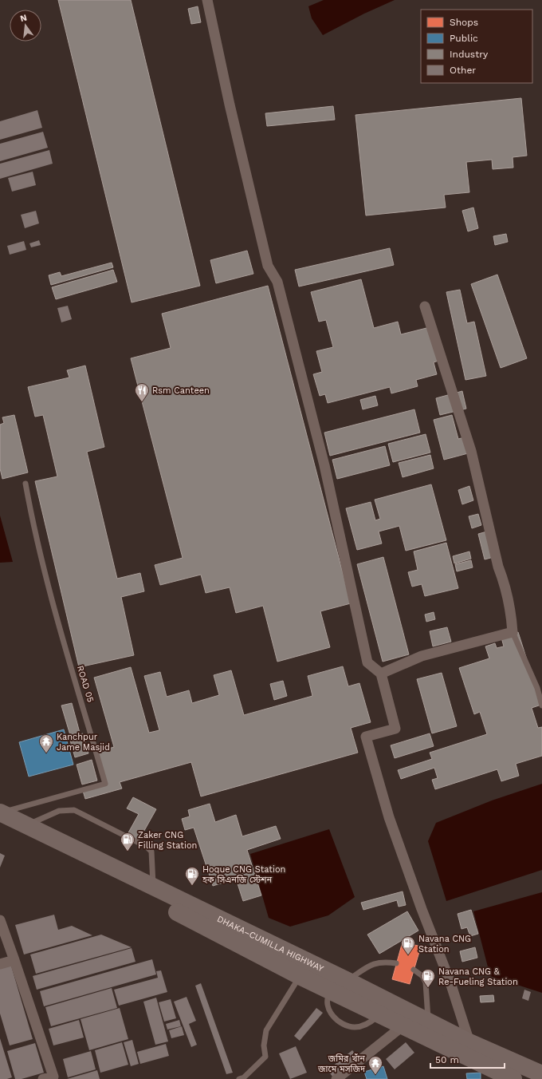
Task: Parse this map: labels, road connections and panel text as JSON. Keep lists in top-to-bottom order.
{
  "streets": {
    "highway": ["DHAKA–CUMILLA HIGHWAY"],
    "lane": ["ROAD 05"]
  },
  "crossings": [
    ["ROAD 05", "DHAKA–CUMILLA HIGHWAY"]
  ],
  "places": {
    "restaurant": ["Rsm Canteen"],
    "temple": ["Kanchpur Jame Masjid", "জমির খাঁন জামে মসজিদ"],
    "fuel station": [
      "Zaker CNG Filling Station",
      "Hoque CNG Station হক সিএনজি স্টেশন",
      "Navana CNG Station",
      "Navana CNG & Re-Fueling Station"
    ]
  },
  "legend": [
    "Shops",
    "Public",
    "Industry",
    "Other"
  ],
  "scale_bar": "50 m",
  "north": "top"
}
